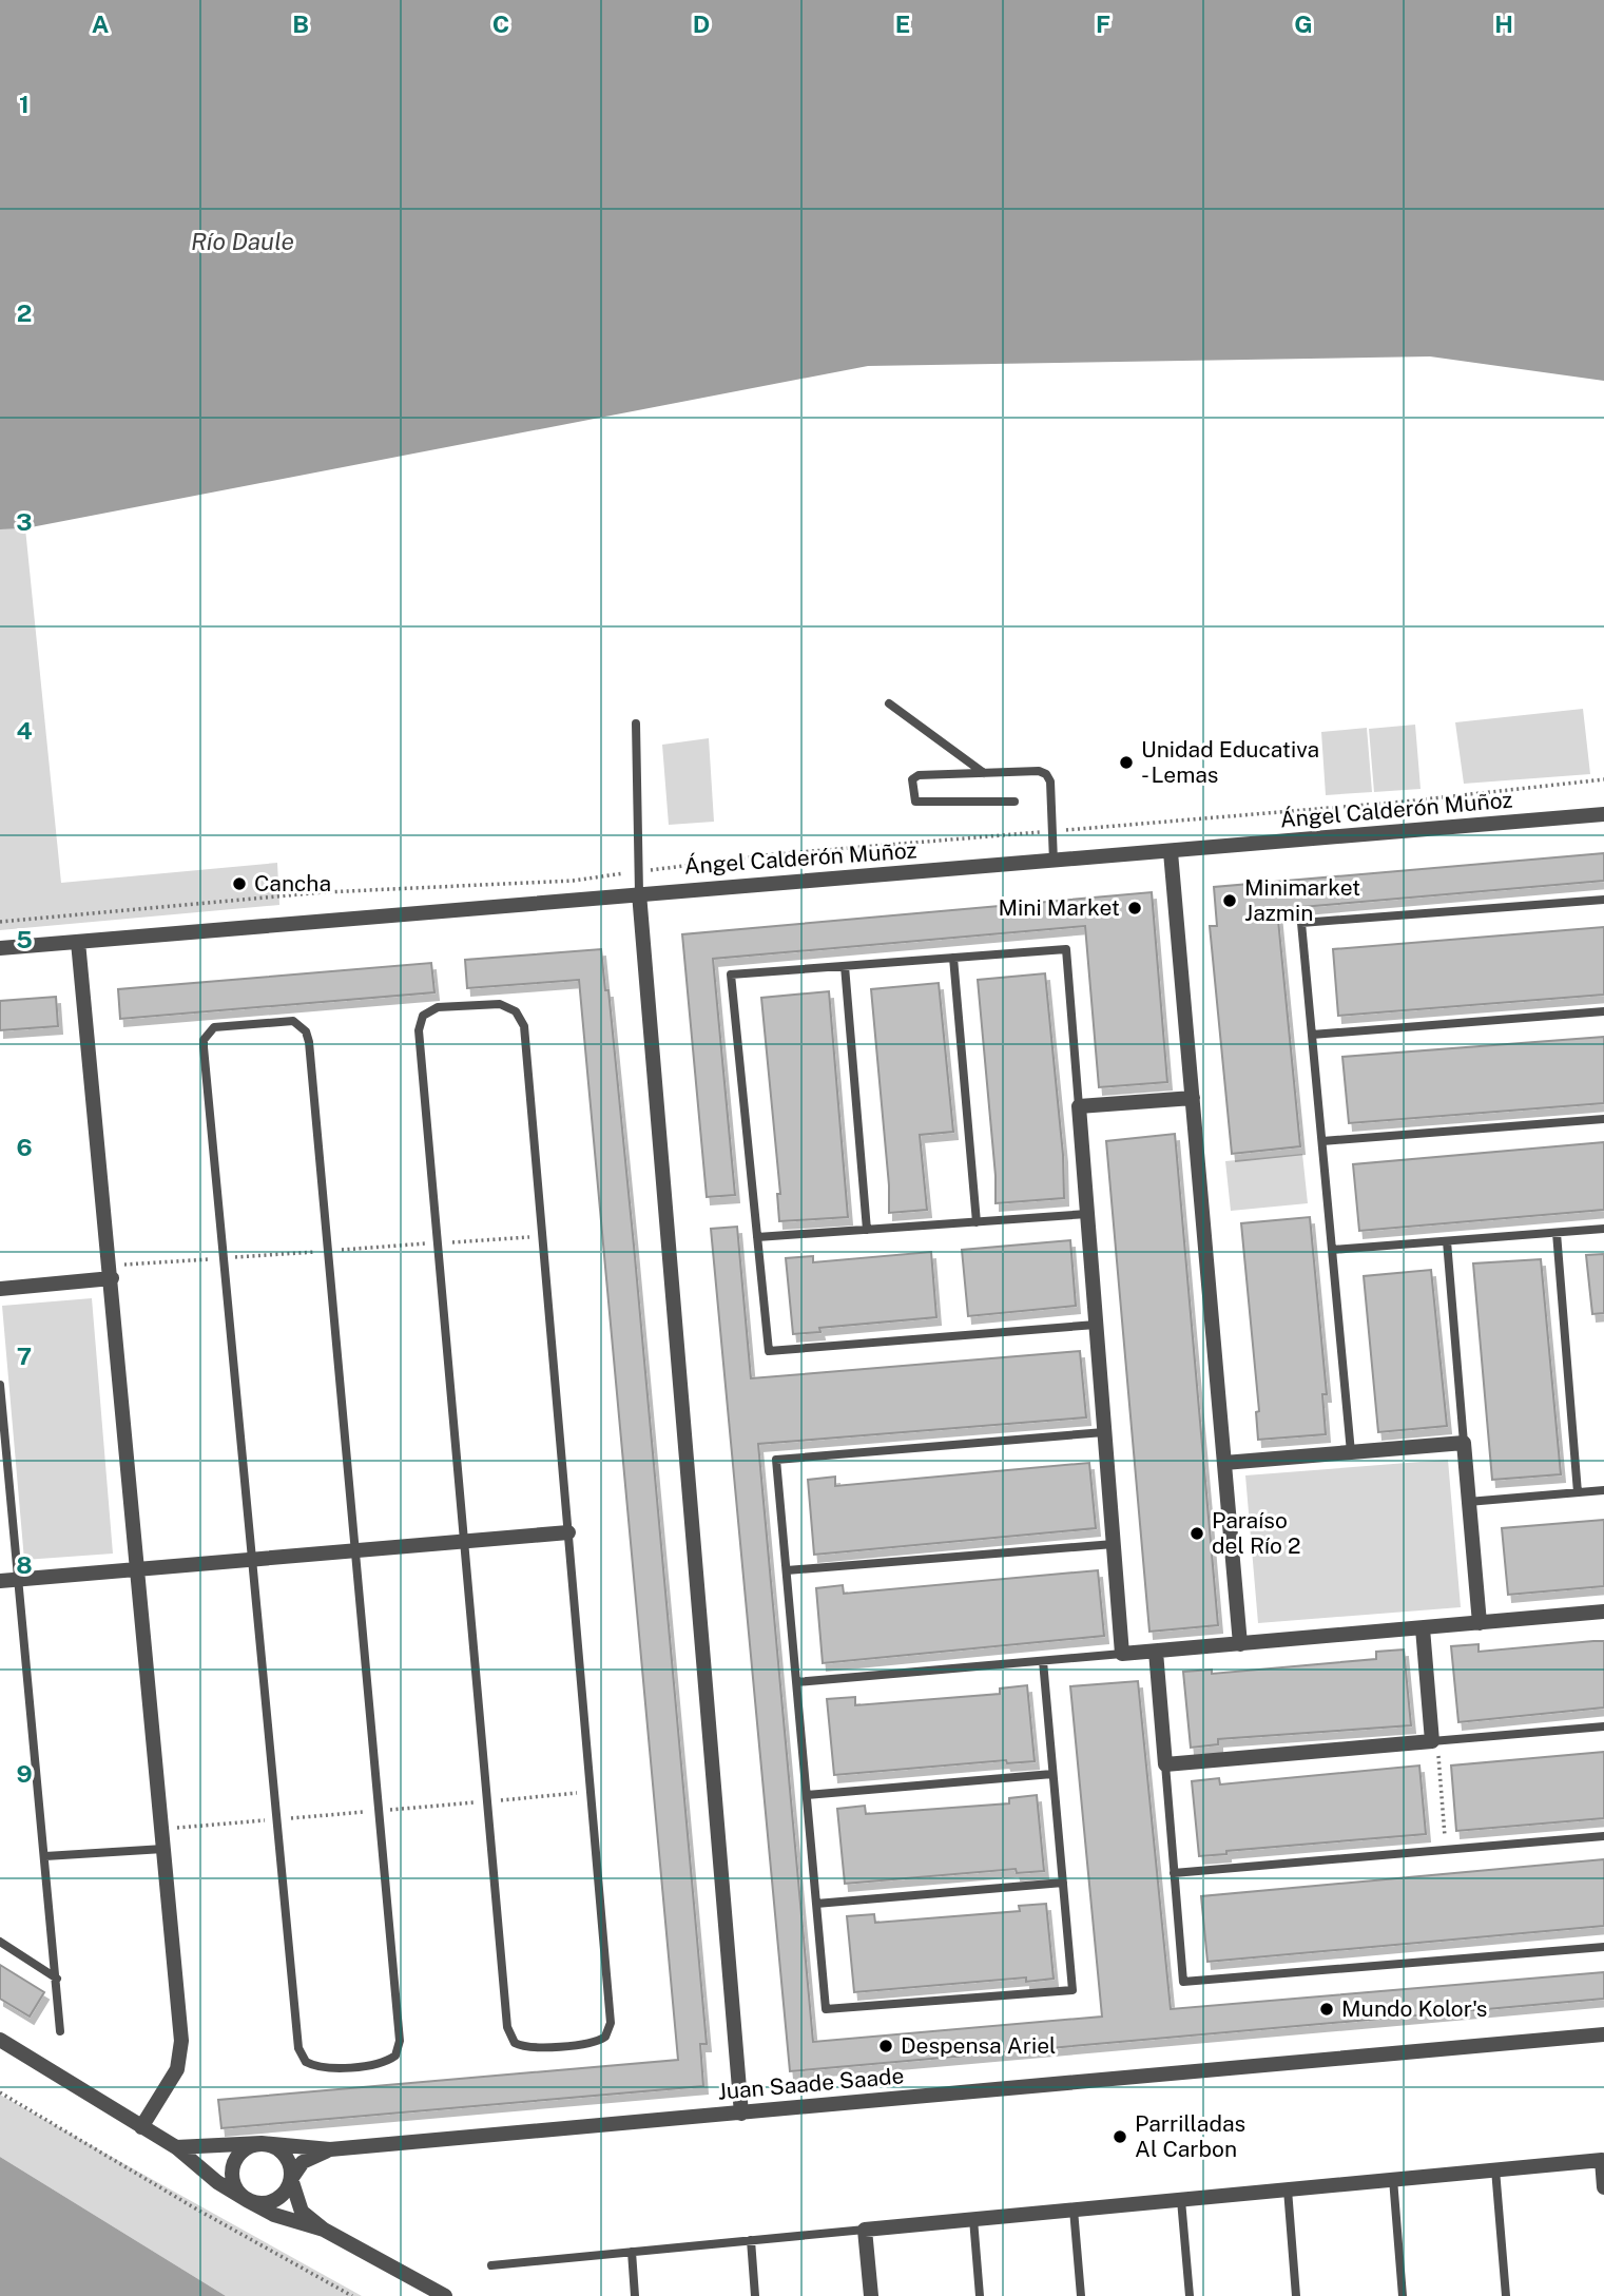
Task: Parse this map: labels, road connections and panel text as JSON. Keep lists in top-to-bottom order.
{
  "streets": {
    "street": ["Ángel Calderón Muñoz", "Juan Saade Saade"]
  },
  "water": ["Río Daule"],
  "places": [
    "Unidad Educativa - Lemas",
    "Cancha",
    "Minimarket Jazmin",
    "Mini Market",
    "Paraíso del Río 2",
    "Mundo Kolor's",
    "Despensa Ariel",
    "Parrilladas Al Carbon"
  ],
  "grid": {
    "columns": [
      "A",
      "B",
      "C",
      "D",
      "E",
      "F",
      "G",
      "H"
    ],
    "rows": [
      "1",
      "2",
      "3",
      "4",
      "5",
      "6",
      "7",
      "8",
      "9"
    ]
  }
}
